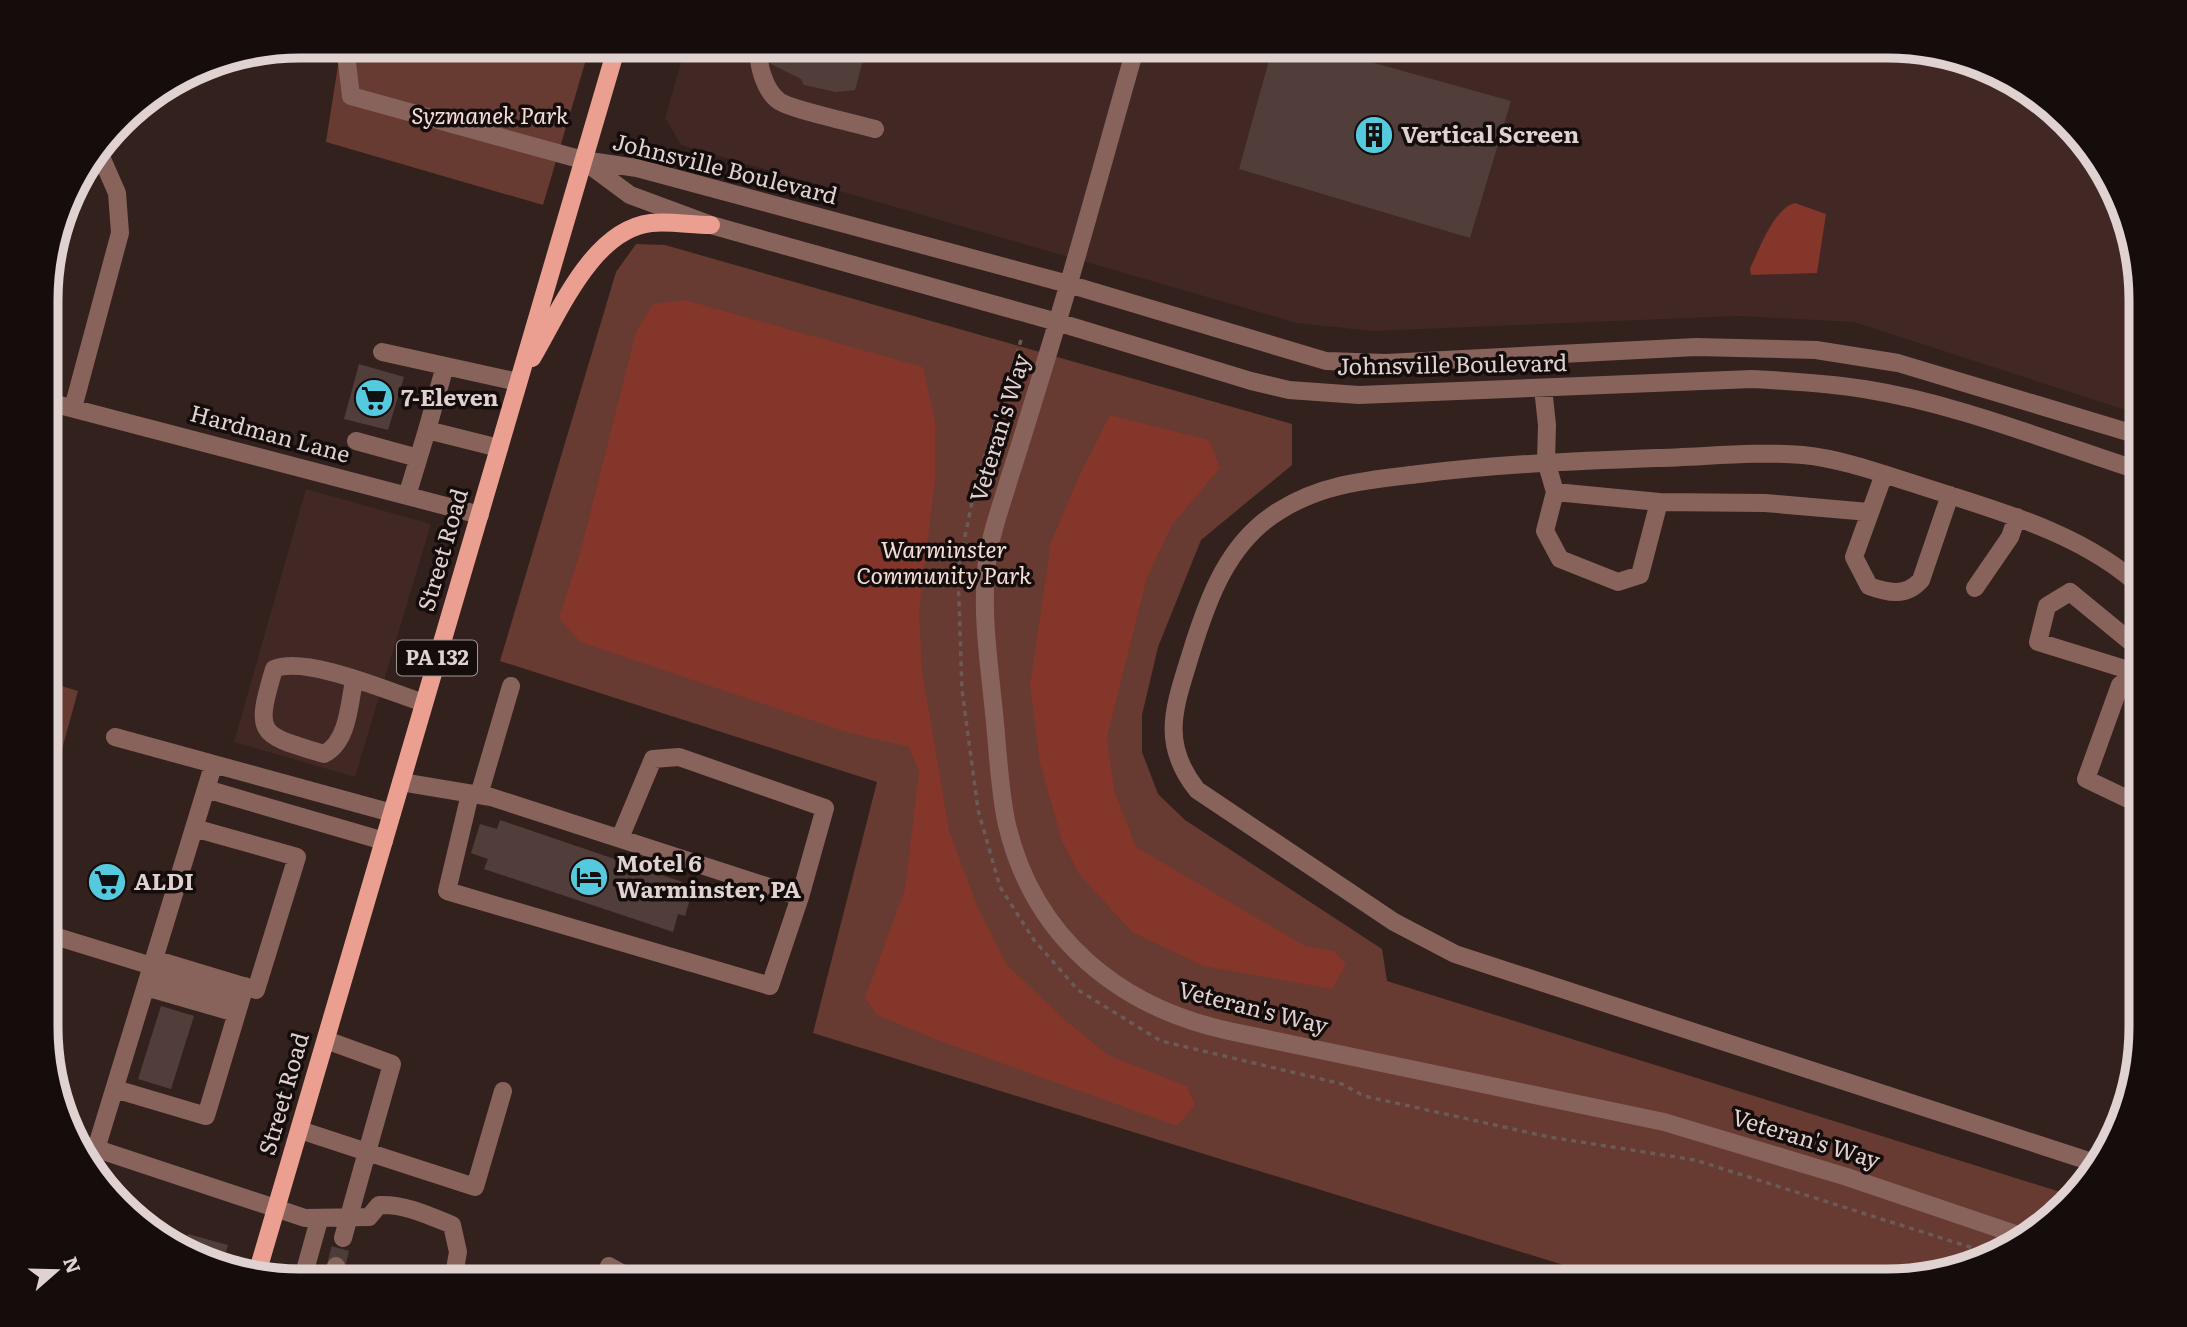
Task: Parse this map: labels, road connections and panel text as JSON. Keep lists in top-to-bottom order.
{
  "streets": {
    "main road": ["Street Road", "PA 132"],
    "street": ["Johnsville Boulevard", "Veteran's Way", "Hardman Lane"]
  },
  "crossings": [
    ["Johnsville Boulevard", "Veteran's Way"],
    ["Johnsville Boulevard", "Street Road"],
    ["Hardman Lane", "Street Road"]
  ],
  "parks": ["Syzmanek Park", "Warminster Community Park"],
  "places": {
    "building": ["Vertical Screen"],
    "supermarket": ["7-Eleven", "ALDI"],
    "hotel": ["Motel 6 Warminster, PA"]
  },
  "north": "right"
}
